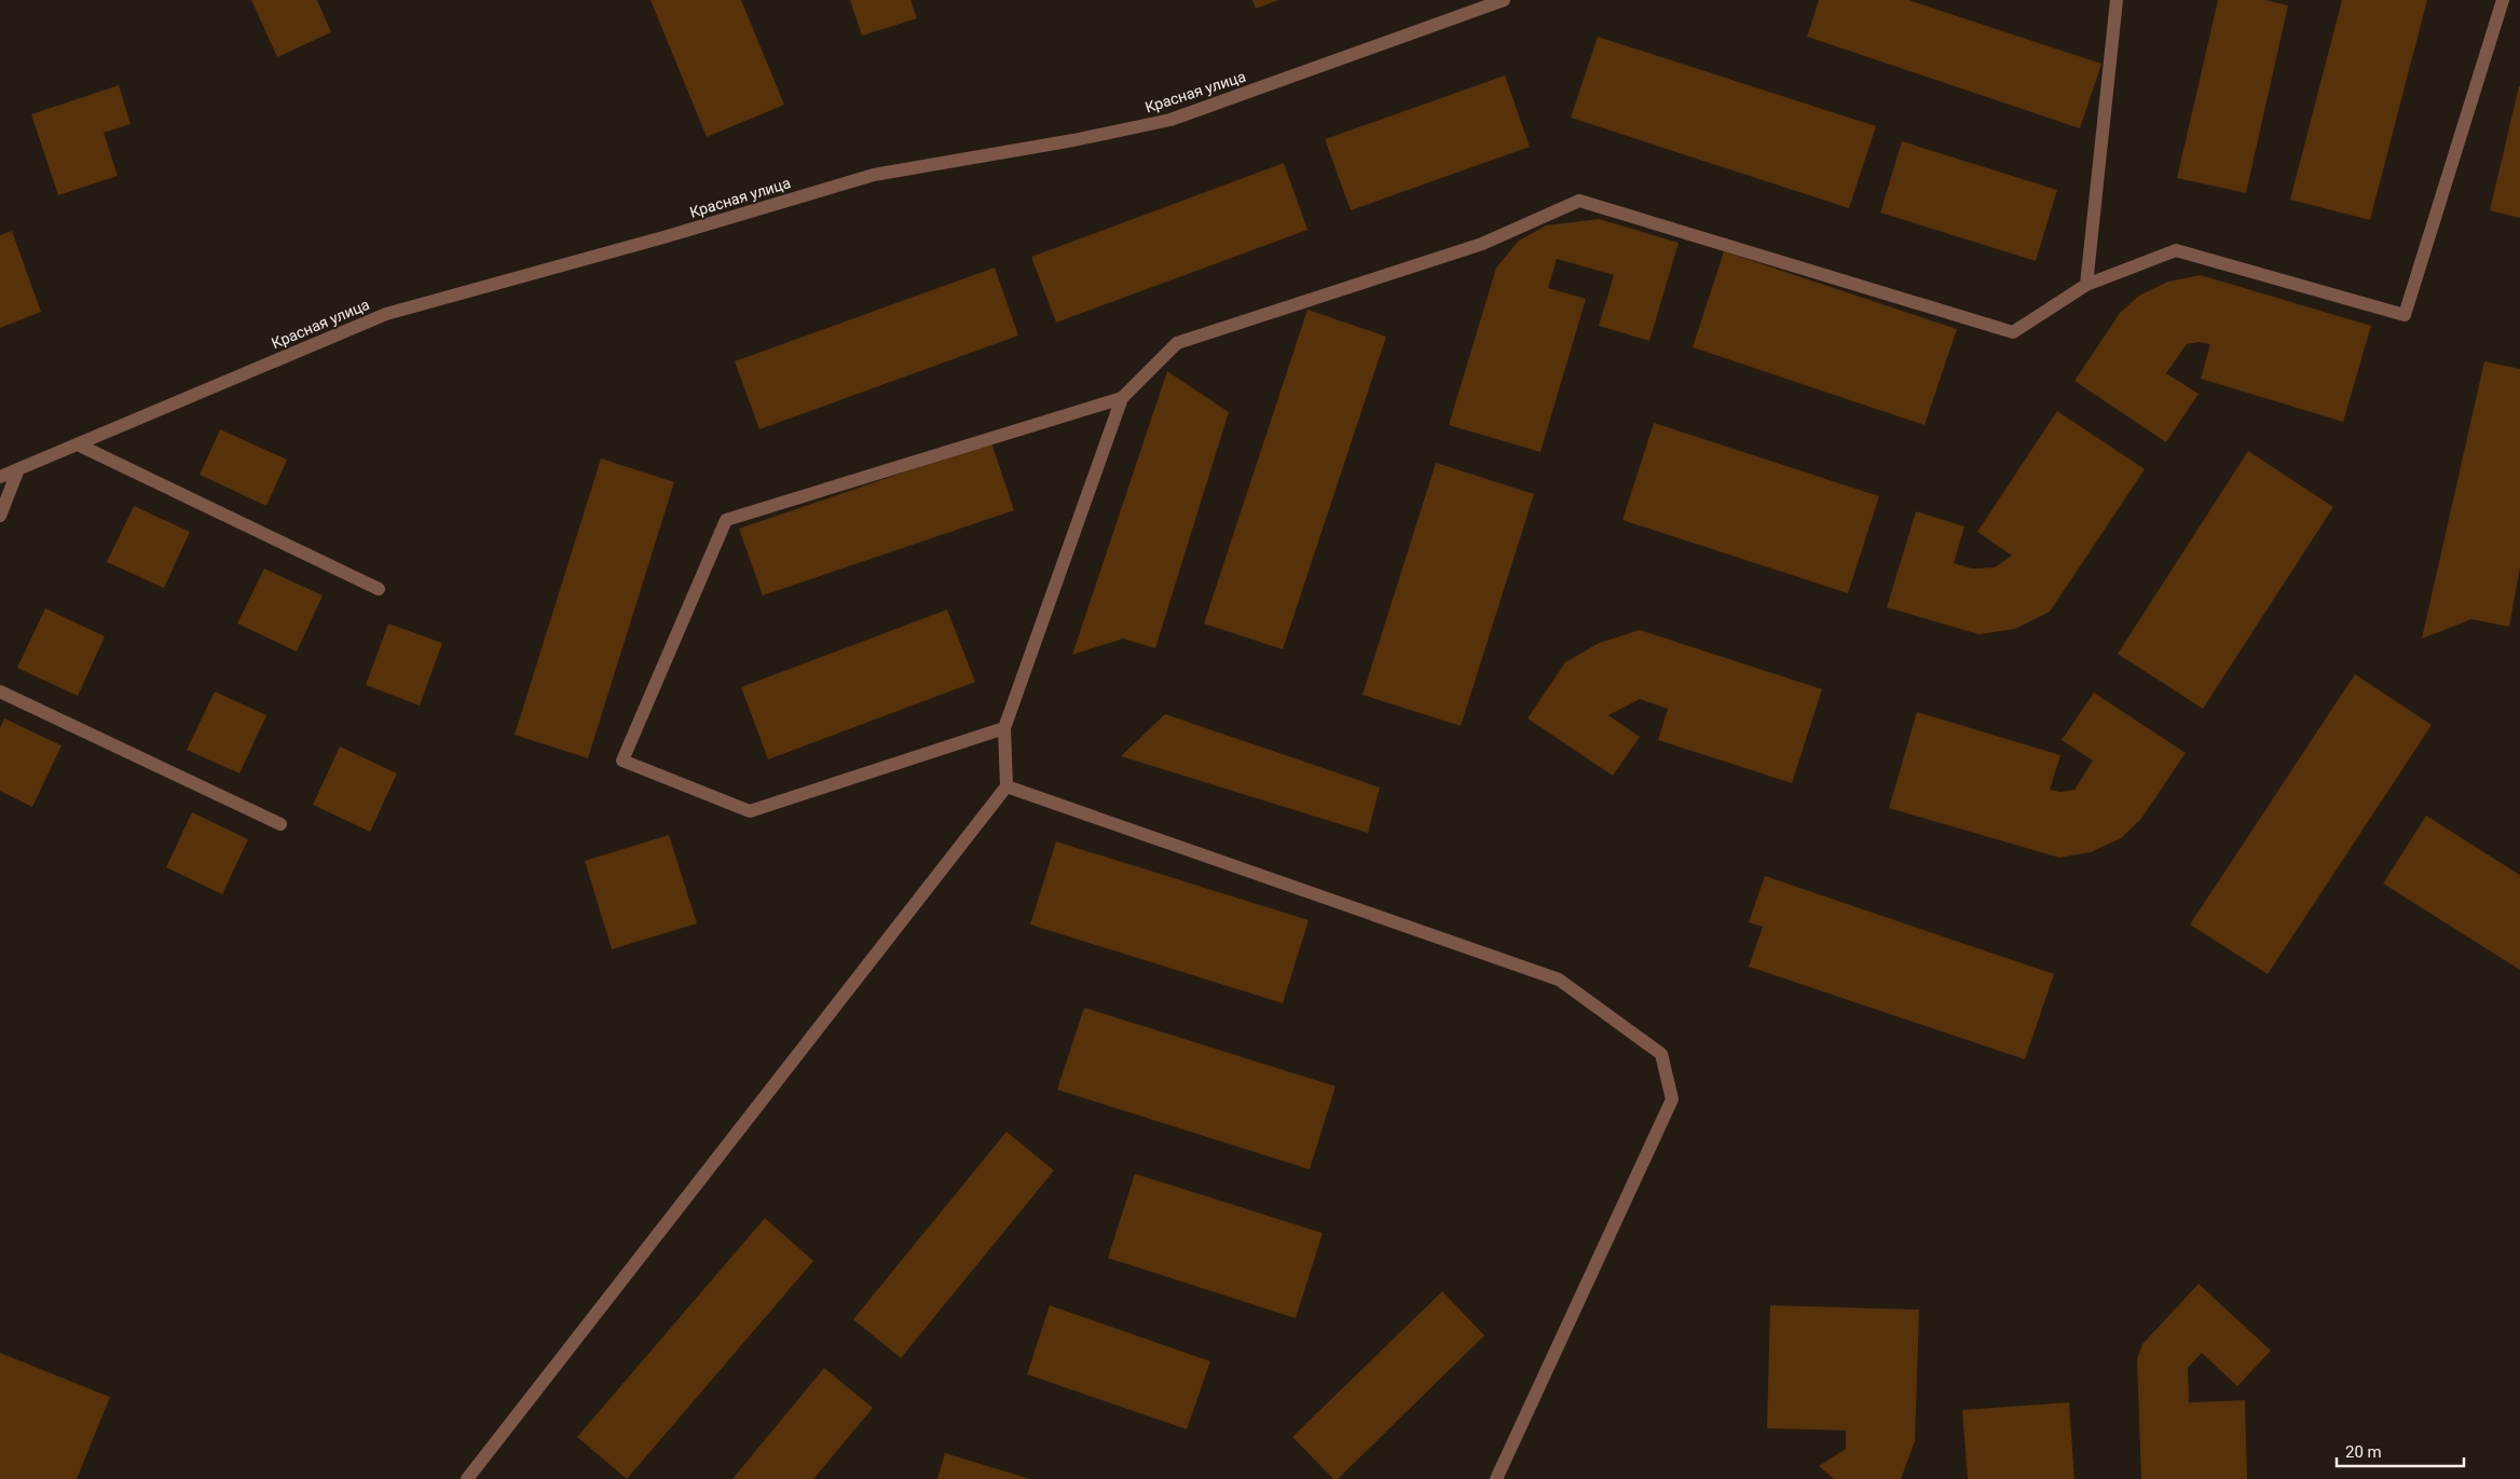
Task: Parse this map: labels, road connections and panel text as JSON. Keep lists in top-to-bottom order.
{
  "streets": {
    "street": ["Красная улица"]
  },
  "scale_bar": "20 m"
}
